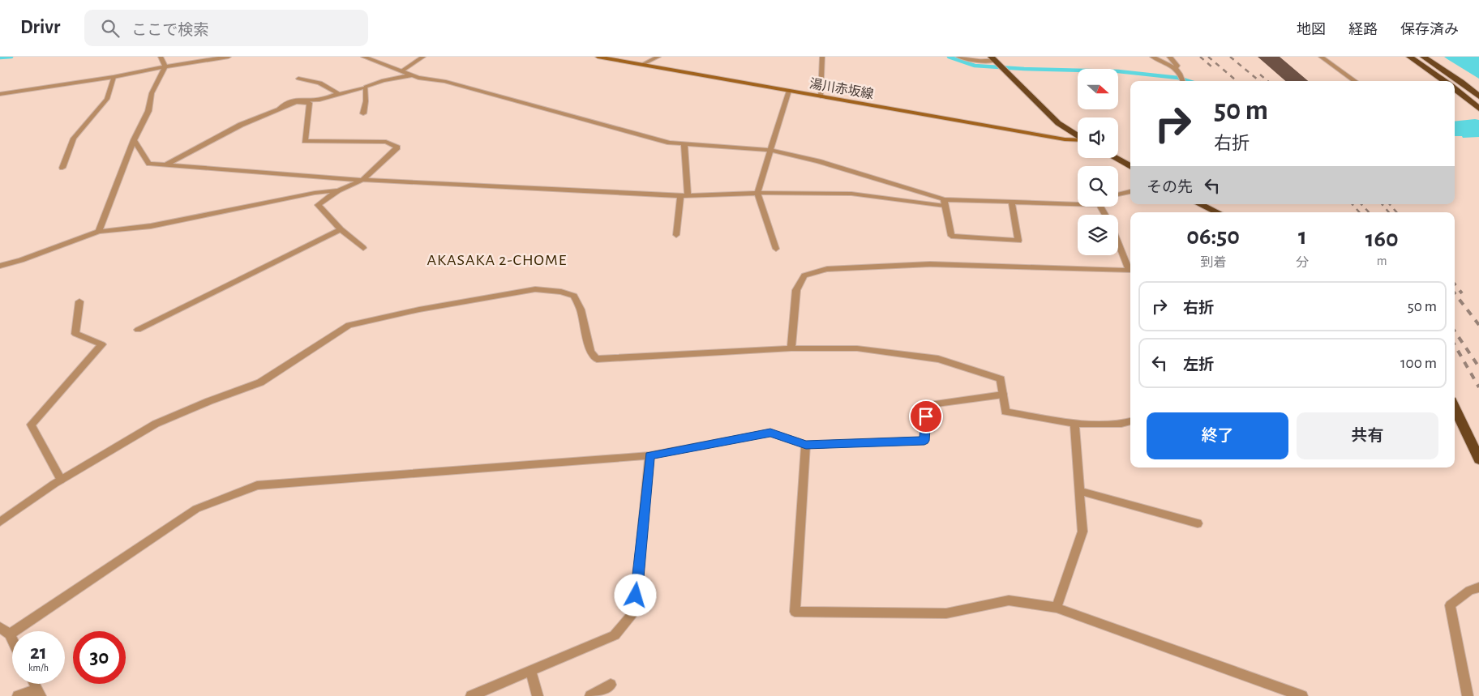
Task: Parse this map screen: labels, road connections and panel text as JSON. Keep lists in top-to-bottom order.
{
  "streets": {
    "main road": ["湯川赤坂線"]
  },
  "districts": ["AKASAKA 2-CHOME"],
  "north": "right",
  "page": {
    "header": "Drivr",
    "search": "ここで検索",
    "nav": ["地図", "経路", "保存済み"],
    "turn": ["50 m", "右折"],
    "then": "その先",
    "eta": [
      "06:50",
      "到着",
      "1",
      "分",
      "160",
      "m"
    ],
    "list": [
      {
        "name": "右折",
        "value": "50 m"
      },
      {
        "name": "左折",
        "value": "100 m"
      }
    ],
    "buttons": ["終了", "共有"],
    "speed": "21 km/h",
    "limit": "30"
  }
}
